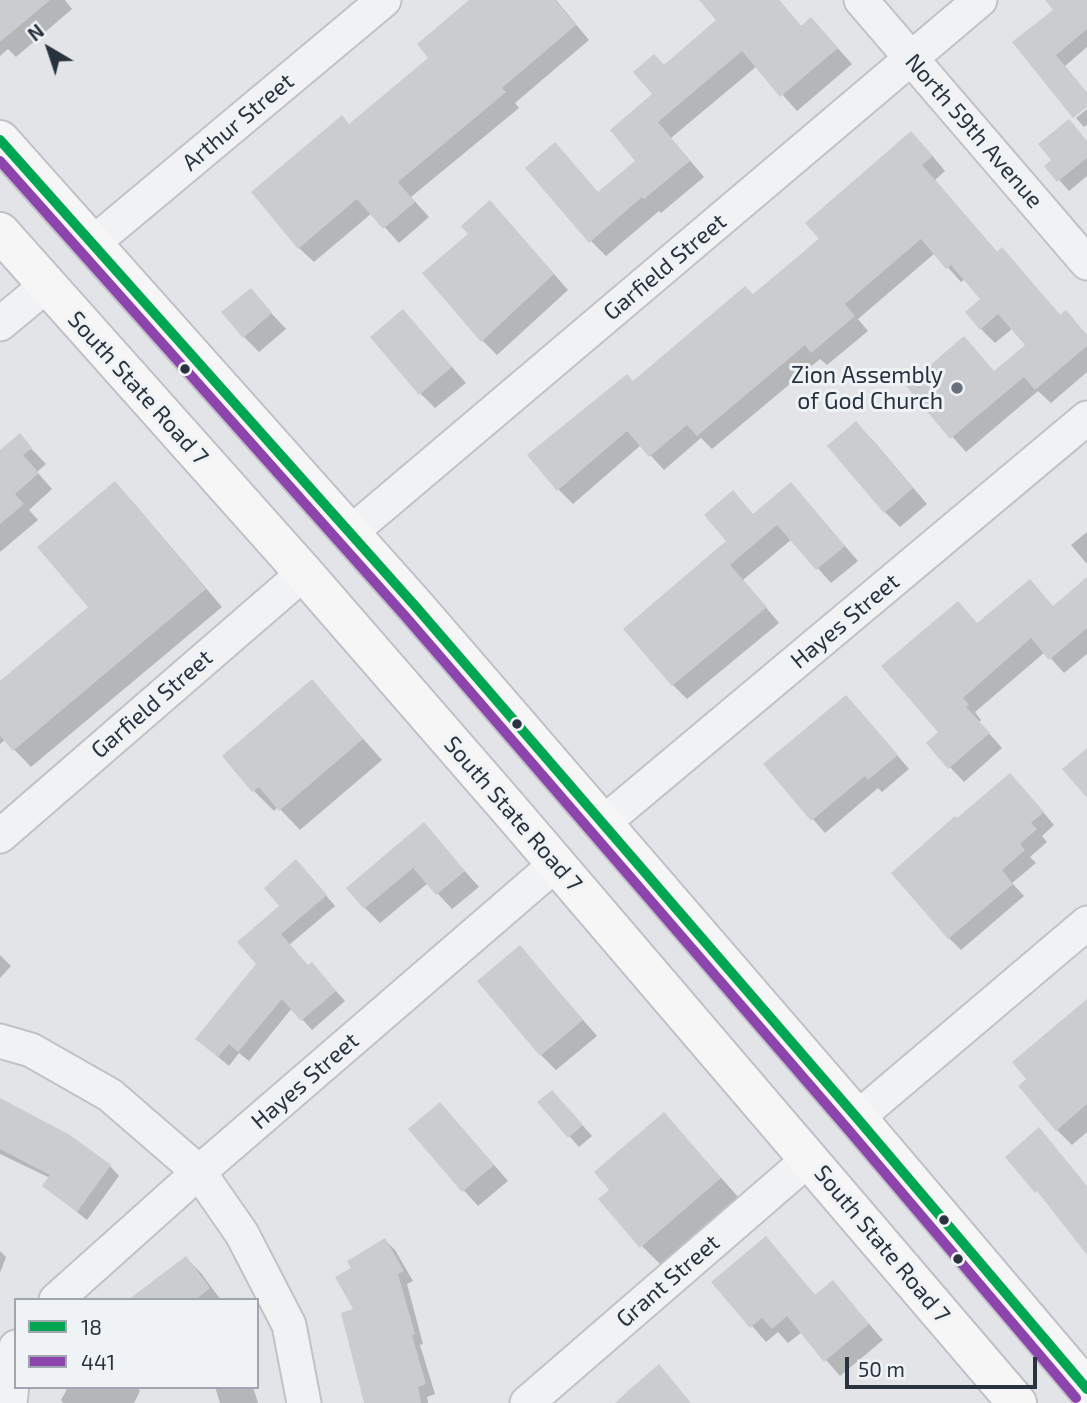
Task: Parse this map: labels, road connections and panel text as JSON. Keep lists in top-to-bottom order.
{
  "streets": {
    "main road": ["South State Road 7"],
    "street": [
      "Arthur Street",
      "North 59th Avenue",
      "Garfield Street",
      "Hayes Street",
      "Grant Street"
    ]
  },
  "crossings": [
    ["North 59th Avenue", "Garfield Street"],
    ["Garfield Street", "South State Road 7"],
    ["South State Road 7", "Hayes Street"],
    ["South State Road 7", "Grant Street"]
  ],
  "places": ["Zion Assembly of God Church"],
  "lines": ["transit line 18", "transit line 441"],
  "legend": ["18", "441"],
  "scale_bar": "50 m",
  "north": "top left"
}
